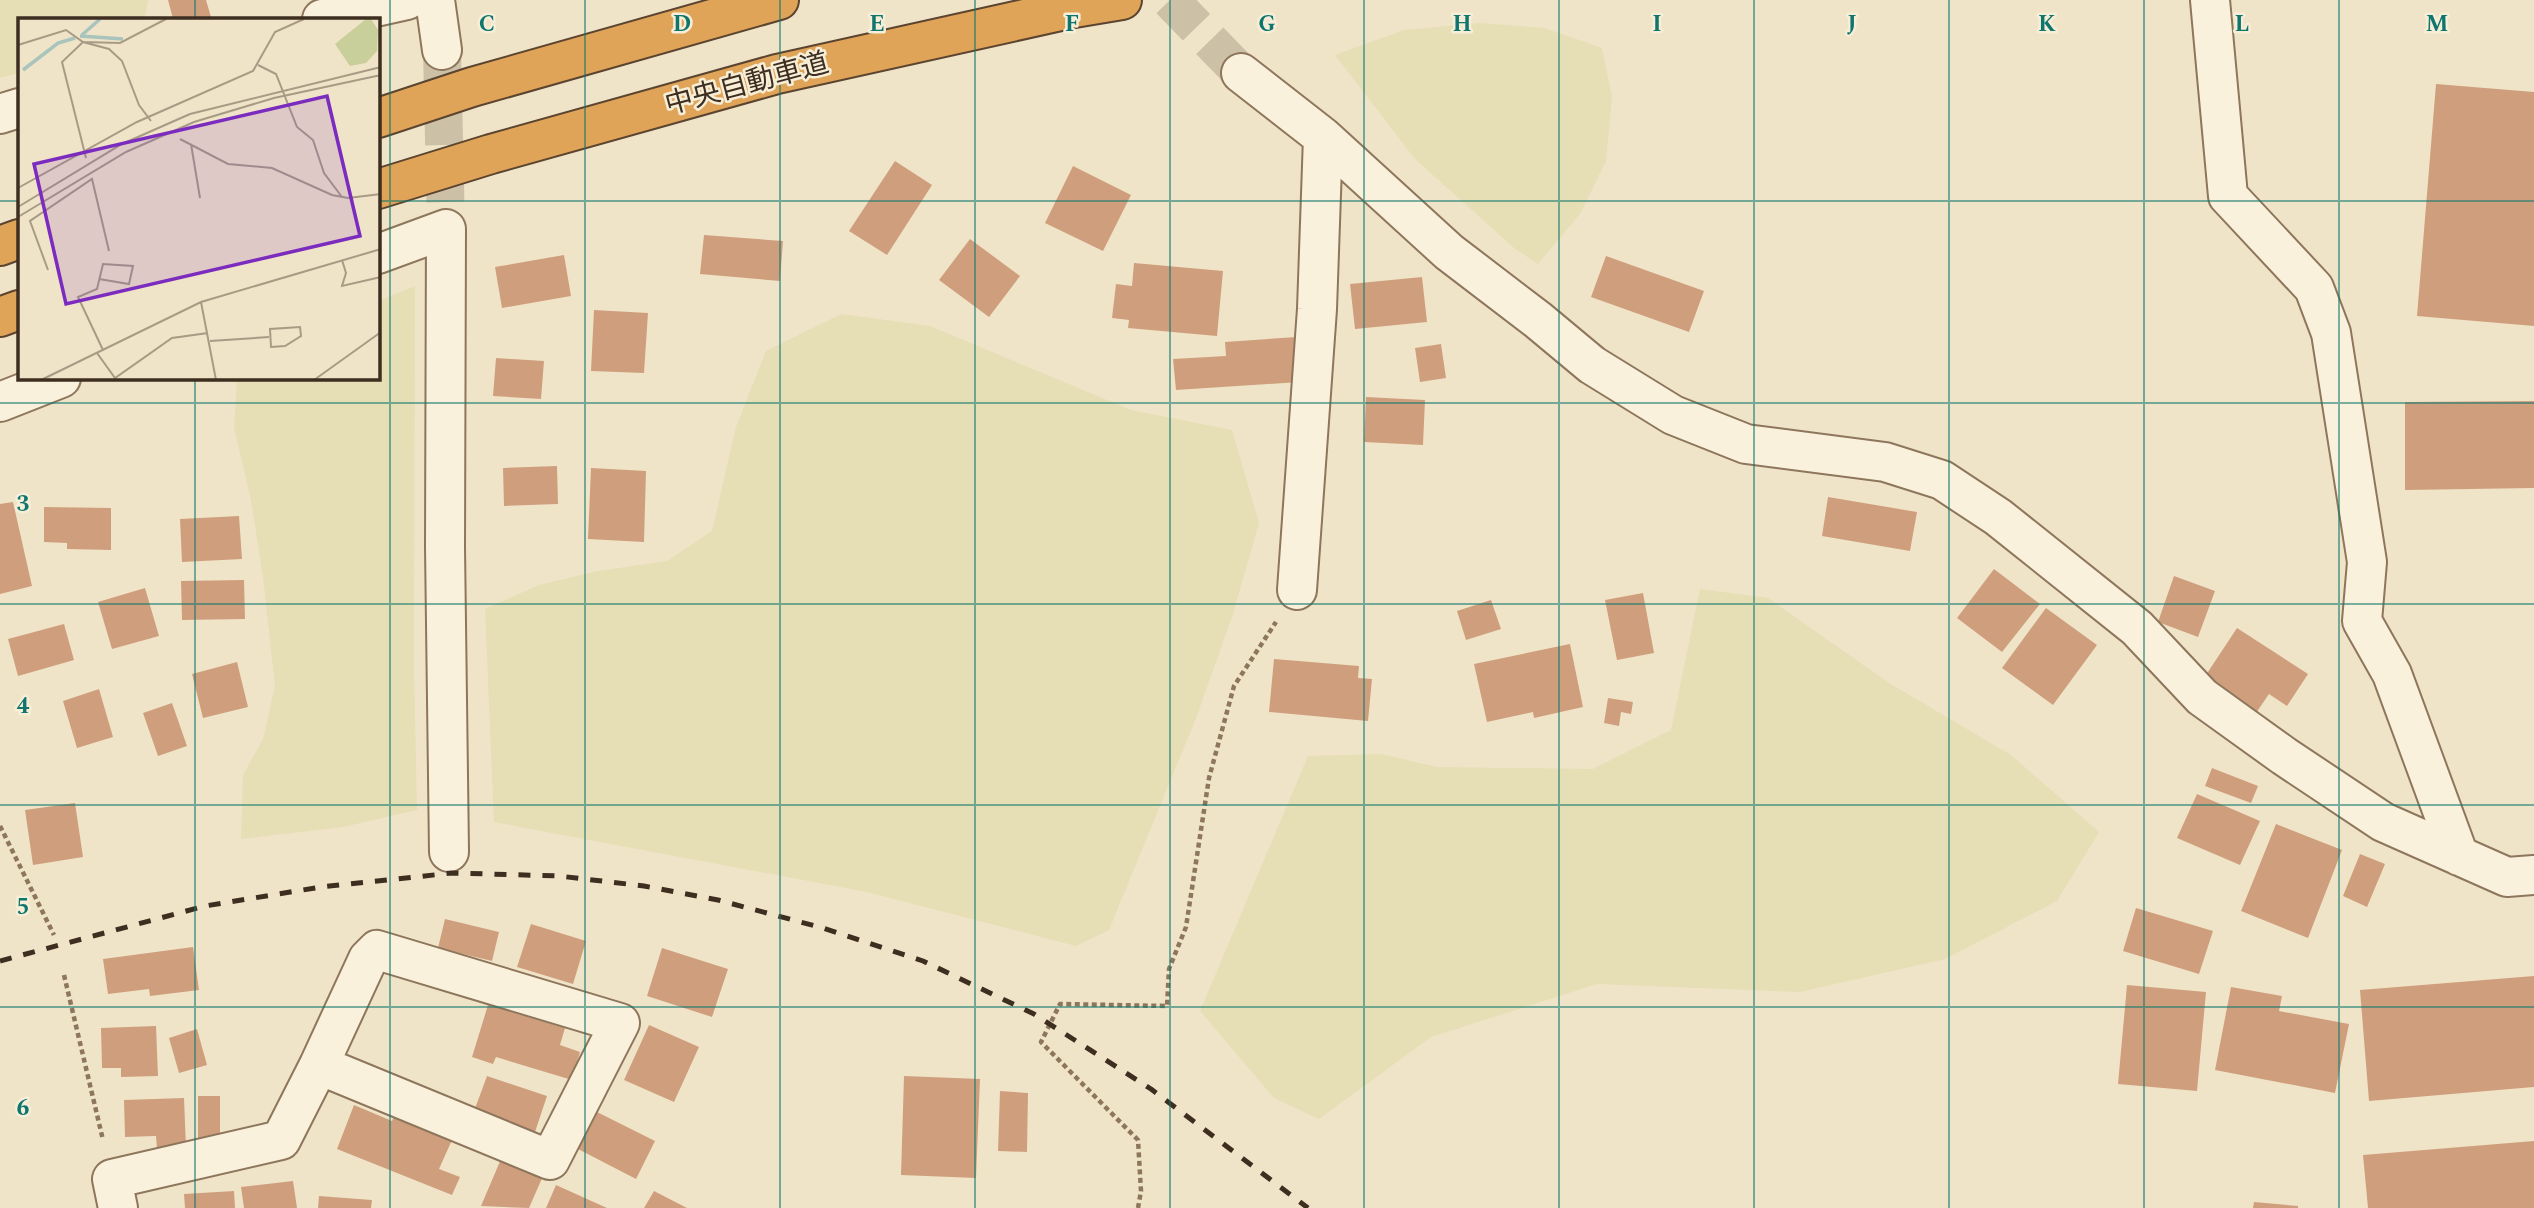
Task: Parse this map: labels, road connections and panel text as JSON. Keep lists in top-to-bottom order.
{
  "streets": {
    "highway": ["中央自動車道"]
  },
  "grid": {
    "columns": [
      "C",
      "D",
      "E",
      "F",
      "G",
      "H",
      "I",
      "J",
      "K",
      "L",
      "M"
    ],
    "rows": [
      "3",
      "4",
      "5",
      "6"
    ]
  }
}
